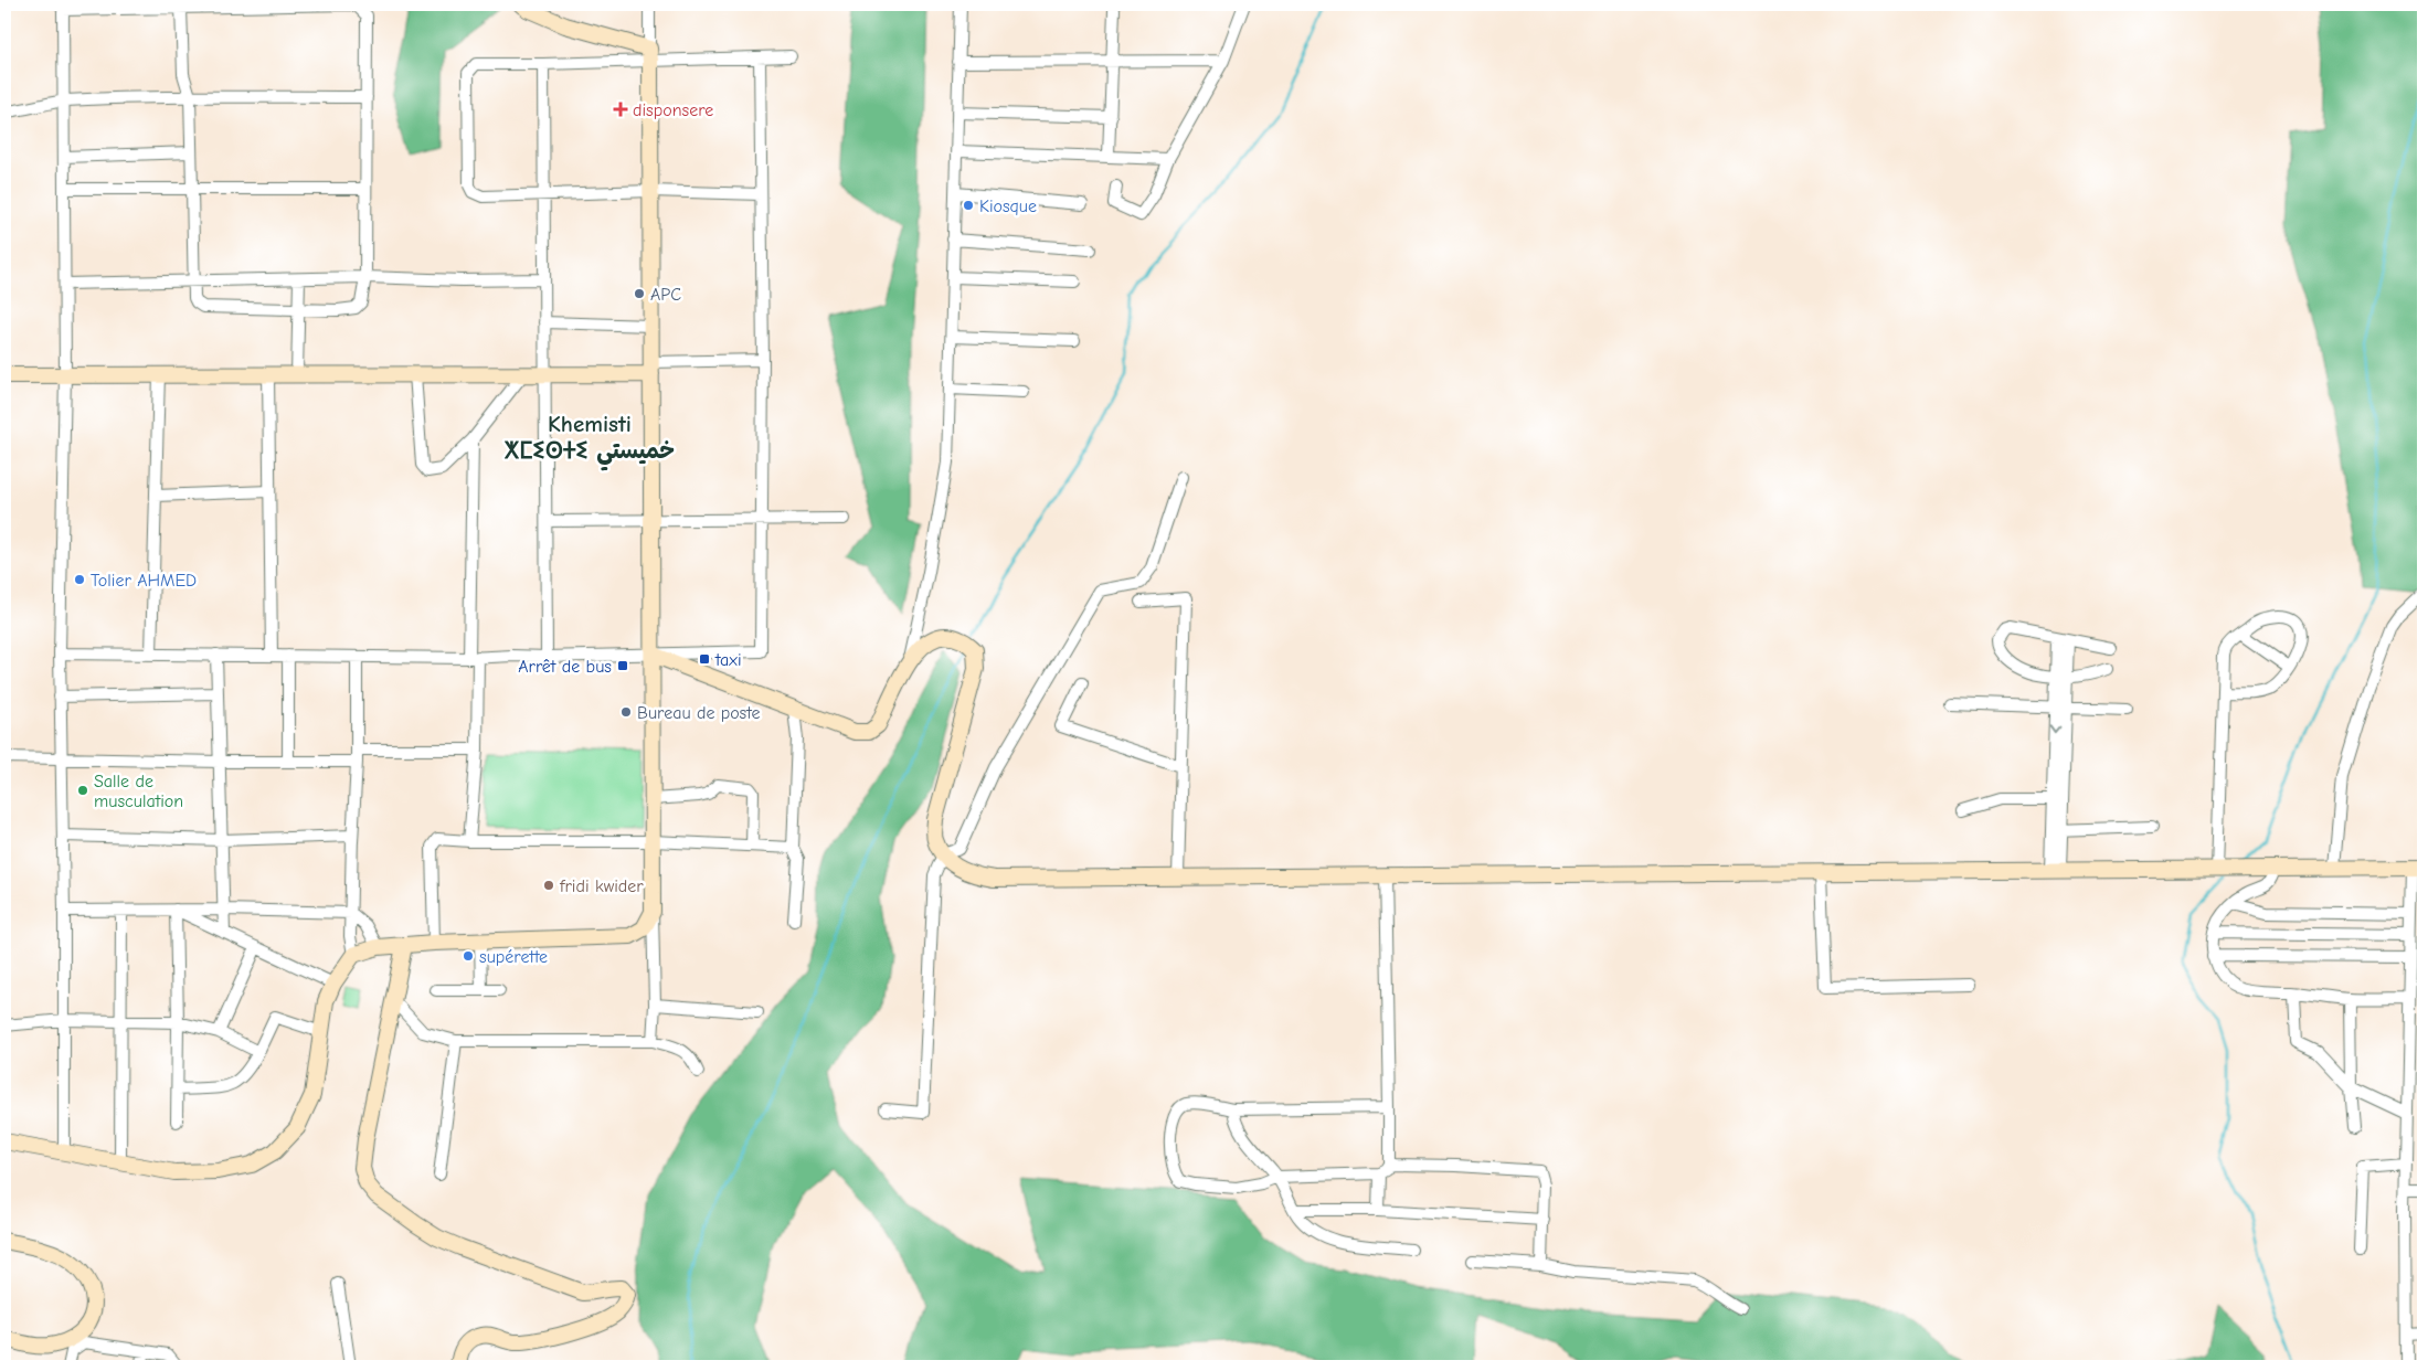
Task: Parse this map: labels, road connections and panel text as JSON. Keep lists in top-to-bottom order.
{
  "districts": ["Khemisti ⵅⵎⵉⵙⵜⵉ خميستي"],
  "places": {
    "health": ["disponsere"],
    "other": [
      "Kiosque",
      "APC",
      "Tolier AHMED",
      "Bureau de poste",
      "Salle de musculation",
      "fridi kwider",
      "supérette"
    ],
    "transit": ["taxi", "Arrêt de bus"]
  }
}
